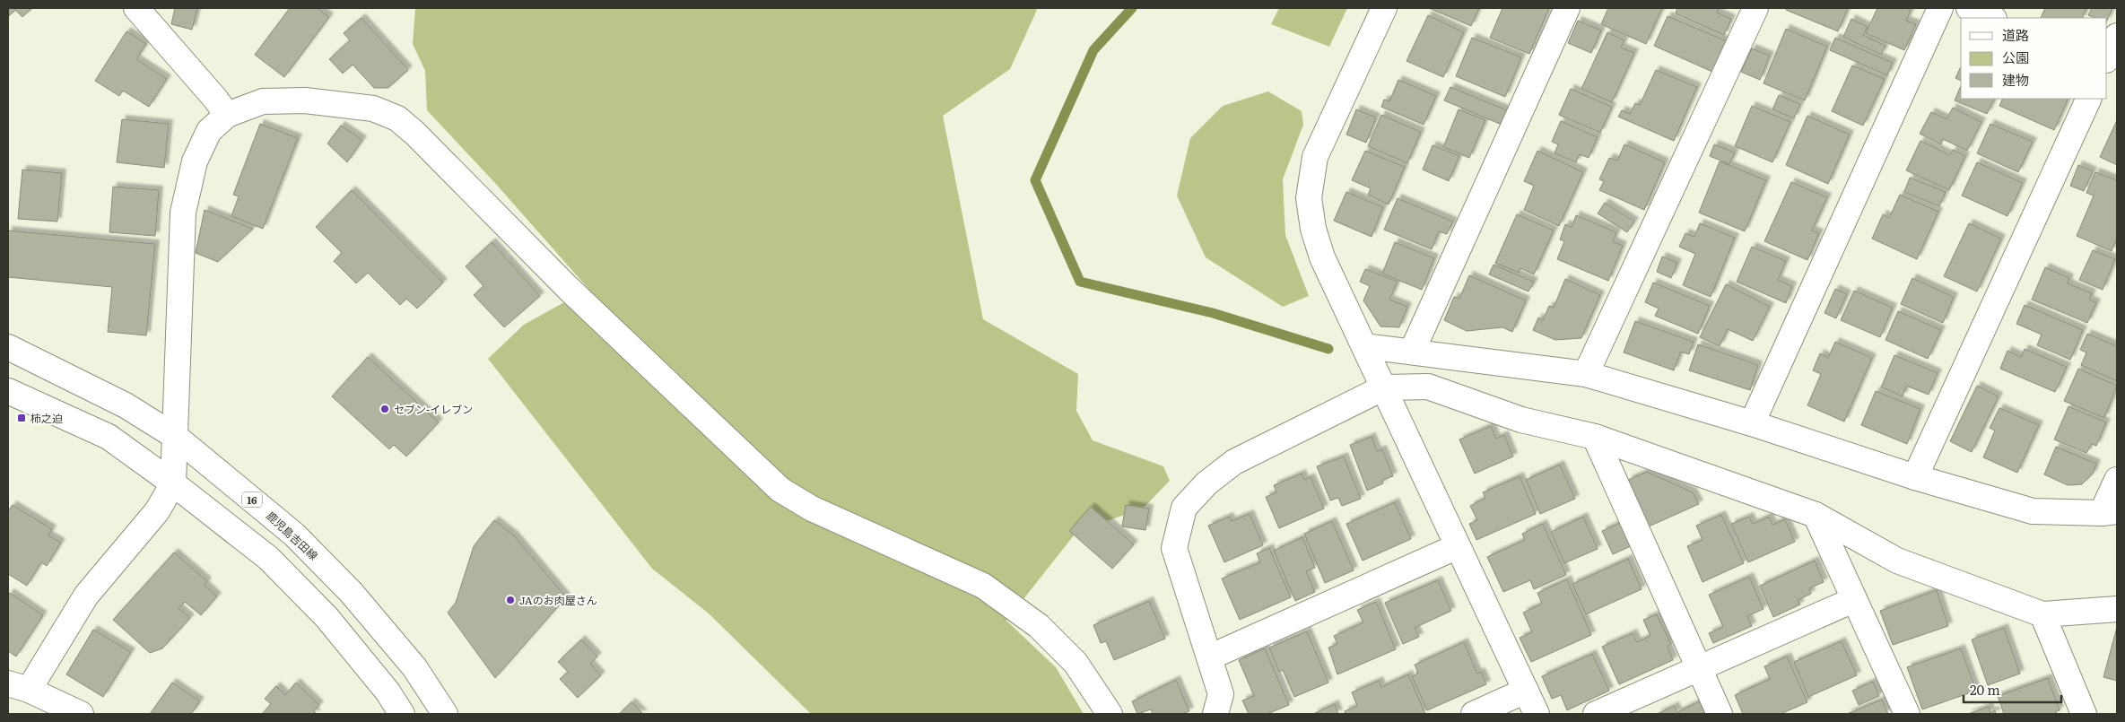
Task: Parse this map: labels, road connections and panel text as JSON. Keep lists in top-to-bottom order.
{
  "streets": {
    "street": ["16", "鹿児島吉田線"]
  },
  "places": {
    "other": ["セブン-イレブン", "JAのお肉屋さん"],
    "transit": ["柿之迫"]
  },
  "legend": ["道路", "公園", "建物"],
  "scale_bar": "20 m"
}
